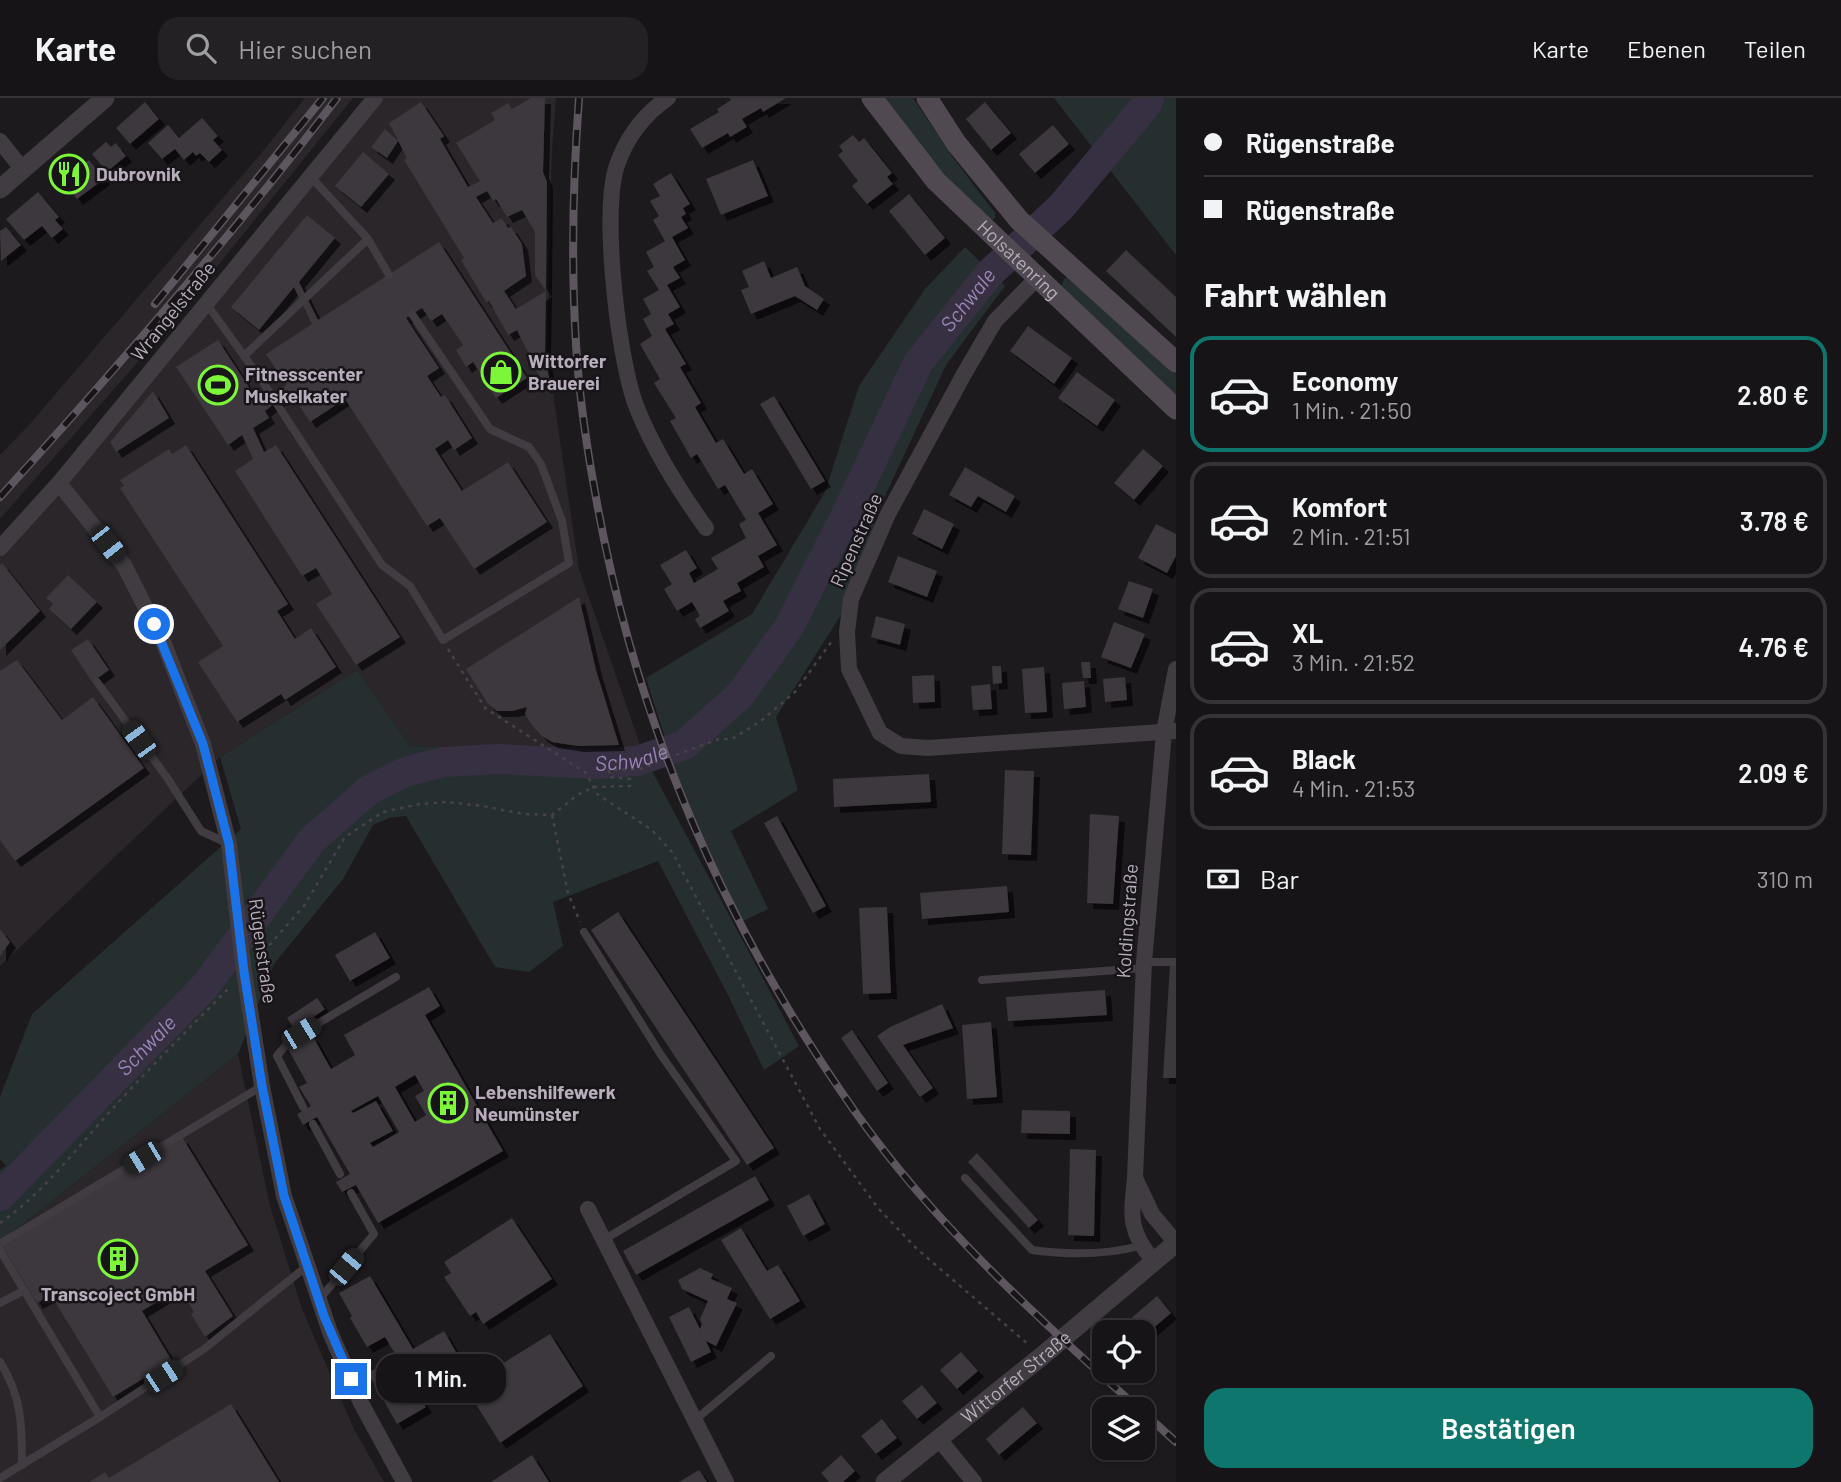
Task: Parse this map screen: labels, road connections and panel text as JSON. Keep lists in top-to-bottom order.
{
  "streets": {
    "main road": ["Holsatenring"],
    "street": [
      "Wrangelstraße",
      "Ripenstraße",
      "Koldingstraße",
      "Rügenstraße",
      "Wittorfer Straße"
    ]
  },
  "crossings": [
    ["Holsatenring", "Ripenstraße"],
    ["Wrangelstraße", "Rügenstraße"],
    ["Ripenstraße", "Koldingstraße"],
    ["Koldingstraße", "Wittorfer Straße"]
  ],
  "water": ["Schwale"],
  "places": {
    "restaurant": ["Dubrovnik"],
    "shop": ["Wittorfer Brauerei"],
    "sports": ["Fitnesscenter Muskelkater"],
    "building": ["Lebenshilfewerk Neumünster", "Transcoject GmbH"]
  },
  "page": {
    "header": "Karte",
    "search": "Hier suchen",
    "nav": ["Karte", "Ebenen", "Teilen"],
    "banner": ["Rügenstraße", "Rügenstraße"],
    "heading": "Fahrt wählen",
    "list": [
      {
        "name": "Economy",
        "note": "1 Min. · 21:50",
        "value": "2.80 €"
      },
      {
        "name": "Komfort",
        "note": "2 Min. · 21:51",
        "value": "3.78 €"
      },
      {
        "name": "XL",
        "note": "3 Min. · 21:52",
        "value": "4.76 €"
      },
      {
        "name": "Black",
        "note": "4 Min. · 21:53",
        "value": "2.09 €"
      }
    ],
    "pay": ["Bar", "310 m"],
    "bubble": "1 Min.",
    "buttons": "Bestätigen"
  }
}
